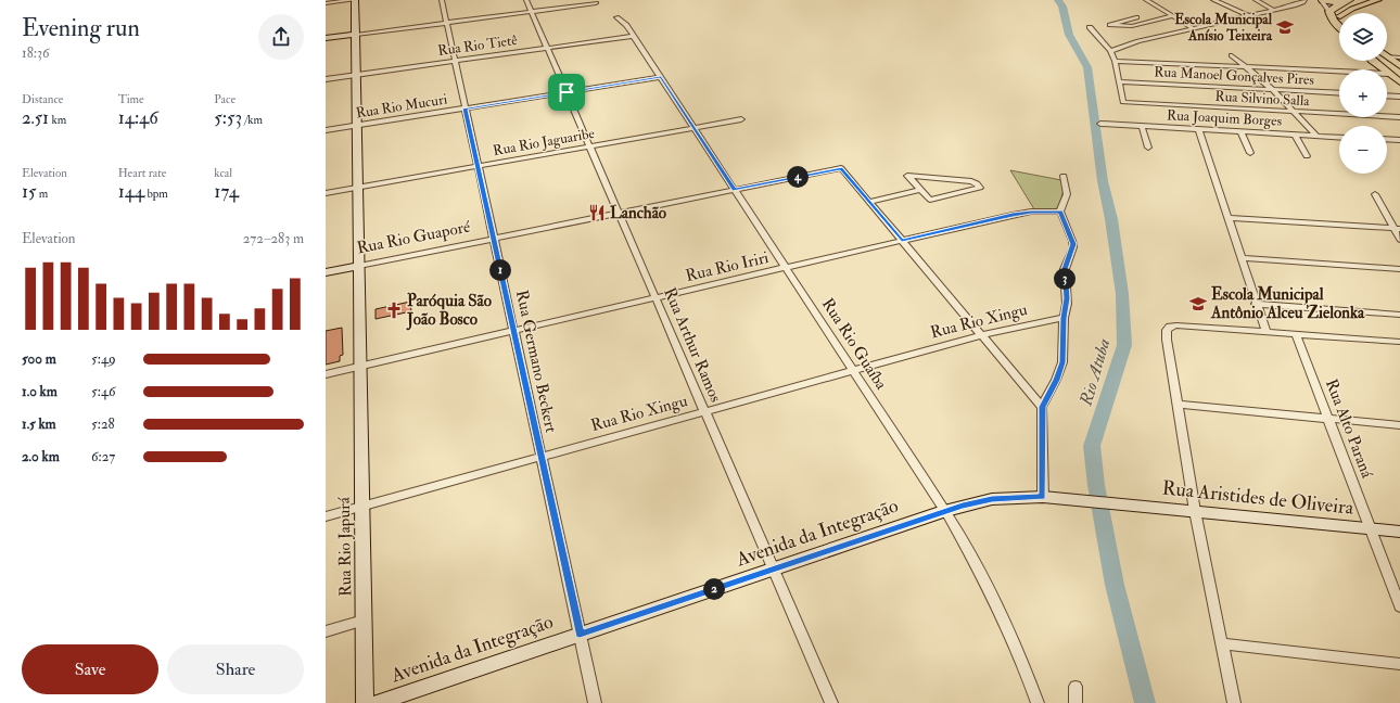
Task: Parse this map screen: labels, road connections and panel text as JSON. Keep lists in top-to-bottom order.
{
  "streets": {
    "street": [
      "Rua Rio Tietê",
      "Rua Manoel Gonçalves Pires",
      "Rua Silvino Salla",
      "Rua Rio Mucuri",
      "Rua Joaquim Borges",
      "Rua Rio Jaguaribe",
      "Rua Rio Guaporé",
      "Rua Rio Iriri",
      "Rua Rio Xingu",
      "Rua Rio Guaíba",
      "Rua Arthur Ramos",
      "Rua Germano Beckert",
      "Rua Alto Paraná",
      "Rua Aristides de Oliveira",
      "Avenida da Integração",
      "Rua Rio Japurá"
    ]
  },
  "crossings": [
    ["Rua Rio Tietê", "Rua Rio Guaíba"],
    ["Rua Rio Tietê", "Rua Arthur Ramos"],
    ["Rua Rio Tietê", "Rua Germano Beckert"],
    ["Rua Rio Tietê", "Rua Rio Japurá"],
    ["Rua Manoel Gonçalves Pires", "Rua Silvino Salla"],
    ["Rua Rio Mucuri", "Rua Rio Guaíba"],
    ["Rua Rio Mucuri", "Rua Arthur Ramos"],
    ["Rua Rio Mucuri", "Rua Germano Beckert"],
    ["Rua Rio Mucuri", "Rua Rio Japurá"],
    ["Rua Rio Jaguaribe", "Rua Rio Guaíba"],
    ["Rua Rio Jaguaribe", "Rua Arthur Ramos"],
    ["Rua Rio Jaguaribe", "Rua Germano Beckert"],
    ["Rua Rio Jaguaribe", "Rua Rio Japurá"],
    ["Rua Rio Guaporé", "Rua Rio Guaíba"],
    ["Rua Rio Guaporé", "Rua Arthur Ramos"],
    ["Rua Rio Guaporé", "Rua Germano Beckert"],
    ["Rua Rio Guaporé", "Rua Rio Japurá"],
    ["Rua Rio Iriri", "Rua Rio Guaíba"],
    ["Rua Rio Iriri", "Rua Arthur Ramos"],
    ["Rua Rio Iriri", "Rua Germano Beckert"],
    ["Rua Rio Iriri", "Rua Rio Japurá"],
    ["Rua Rio Xingu", "Rua Rio Guaíba"],
    ["Rua Rio Xingu", "Rua Arthur Ramos"],
    ["Rua Rio Xingu", "Rua Germano Beckert"],
    ["Rua Rio Xingu", "Rua Rio Japurá"],
    ["Rua Rio Guaíba", "Avenida da Integração"],
    ["Rua Arthur Ramos", "Avenida da Integração"],
    ["Rua Germano Beckert", "Avenida da Integração"],
    ["Rua Alto Paraná", "Rua Aristides de Oliveira"],
    ["Rua Aristides de Oliveira", "Avenida da Integração"]
  ],
  "water": ["Rio Atuba"],
  "places": {
    "school or university": ["Escola Municipal Anísio Teixeira", "Escola Municipal Antônio Alceu Zielonka"],
    "restaurant": ["Lanchão"],
    "church": ["Paróquia São João Bosco"]
  },
  "page": {
    "heading": ["Evening run", "18:36"],
    "map_buttons": ["+", "−"],
    "stats": [
      ["Distance", "2.51 km"],
      ["Time", "14:46"],
      ["Pace", "5:53 /km"],
      ["Elevation", "15 m"],
      ["Heart rate", "144 bpm"],
      ["kcal", "174"]
    ],
    "pins": [
      "4",
      "1",
      "3",
      "2"
    ],
    "chart": ["Elevation", "272–283 m"],
    "list": [
      {
        "name": "500 m",
        "note": "5:49"
      },
      {
        "name": "1.0 km",
        "note": "5:46"
      },
      {
        "name": "1.5 km",
        "note": "5:28"
      },
      {
        "name": "2.0 km",
        "note": "6:27"
      }
    ],
    "buttons": ["Save", "Share"]
  }
}
